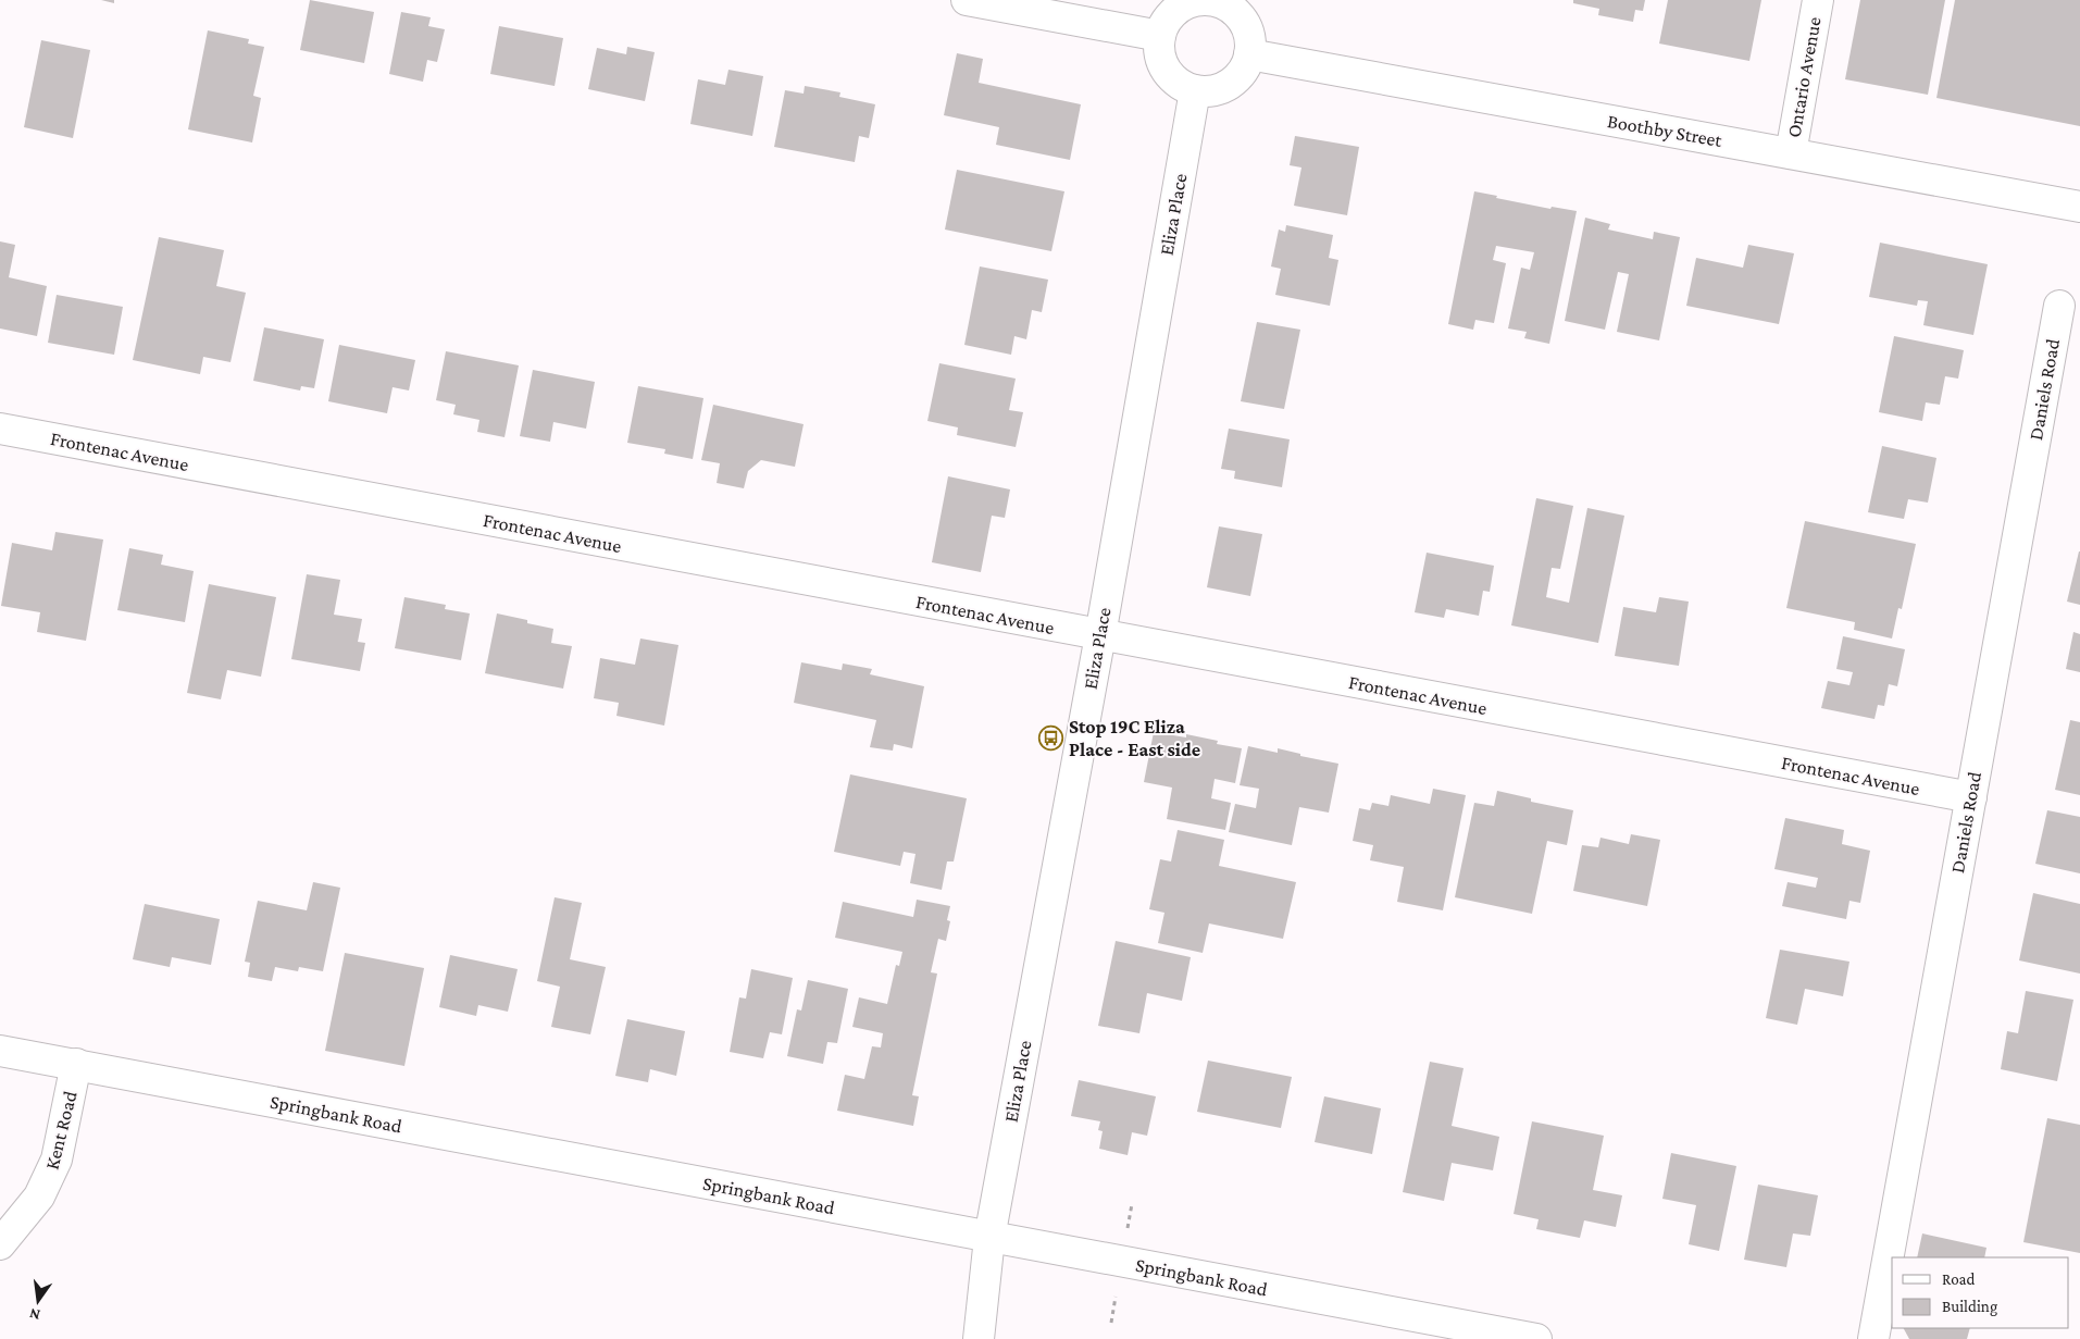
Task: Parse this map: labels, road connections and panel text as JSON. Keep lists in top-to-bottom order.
{
  "streets": {
    "street": [
      "Ontario Avenue",
      "Boothby Street",
      "Eliza Place",
      "Daniels Road",
      "Frontenac Avenue",
      "Springbank Road",
      "Kent Road"
    ]
  },
  "crossings": [
    ["Ontario Avenue", "Boothby Street"],
    ["Boothby Street", "Eliza Place"],
    ["Eliza Place", "Frontenac Avenue"],
    ["Eliza Place", "Springbank Road"],
    ["Daniels Road", "Frontenac Avenue"],
    ["Springbank Road", "Kent Road"]
  ],
  "places": {
    "bus stop": ["Stop 19C Eliza Place - East side"]
  },
  "legend": ["Road", "Building"],
  "north": "bottom"
}
